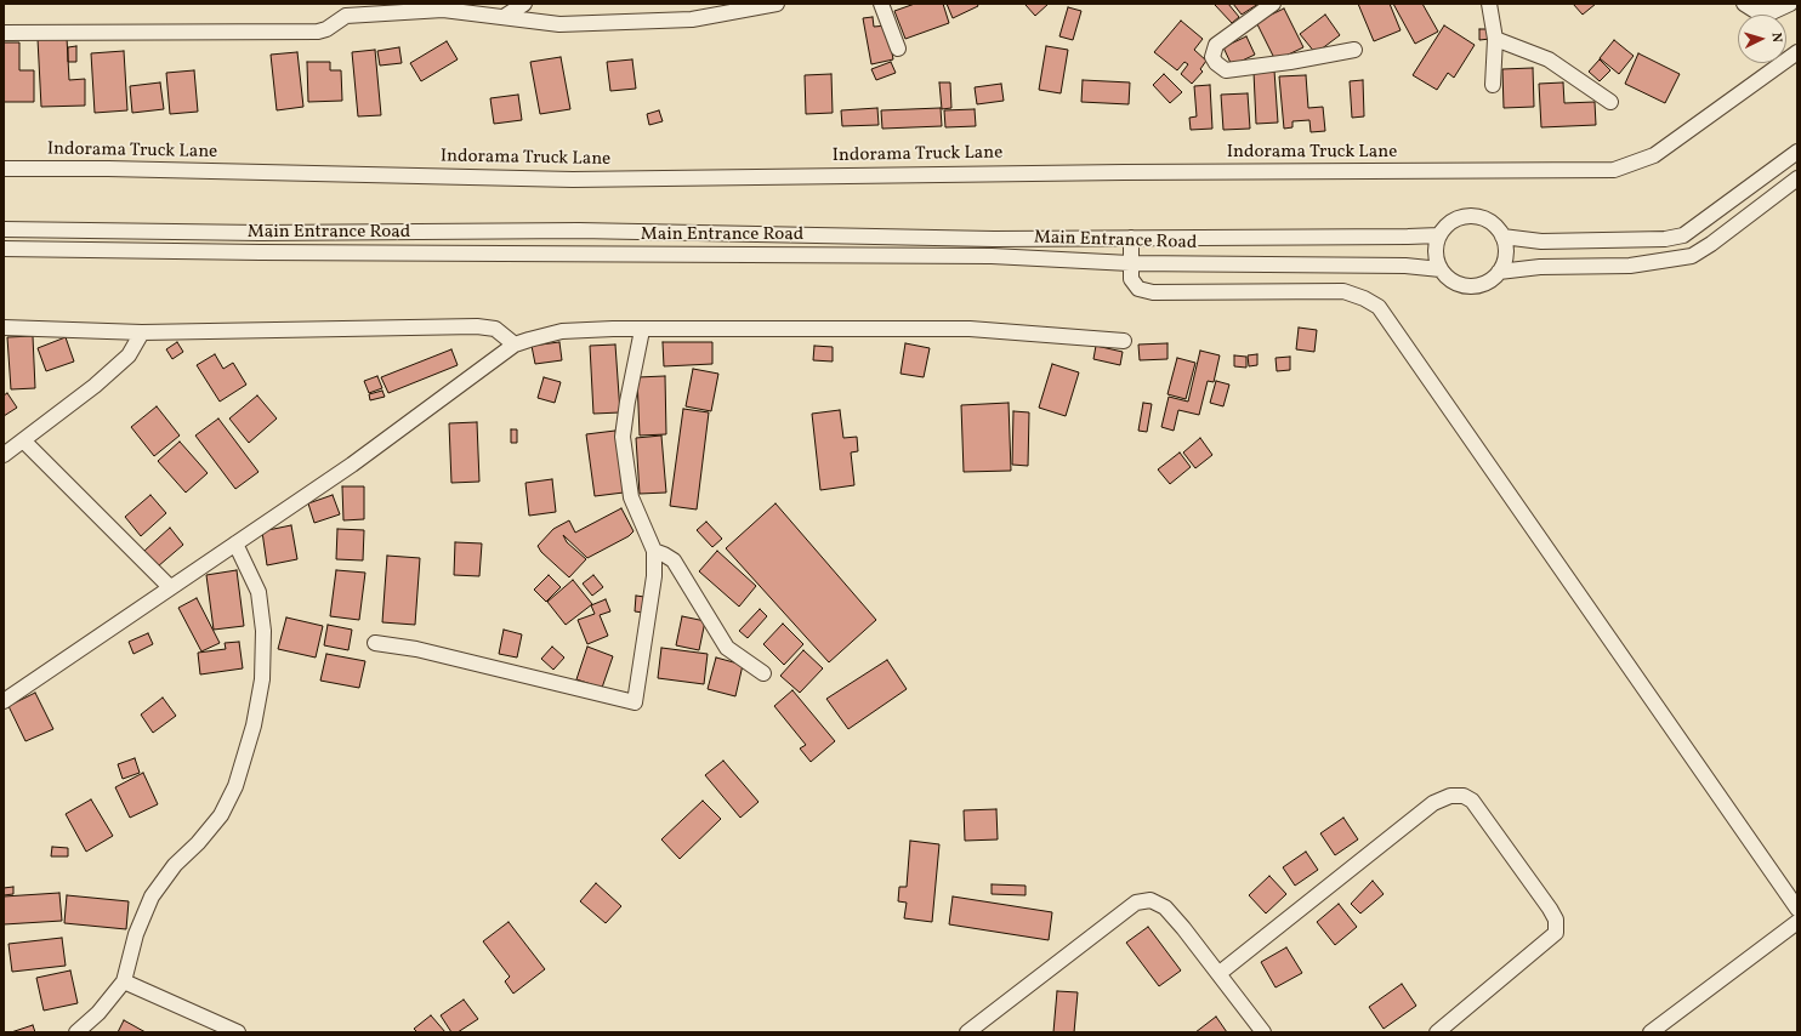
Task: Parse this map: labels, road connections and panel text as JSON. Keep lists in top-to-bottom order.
{
  "streets": {
    "street": ["Indorama Truck Lane", "Main Entrance Road"]
  },
  "north": "right"
}
